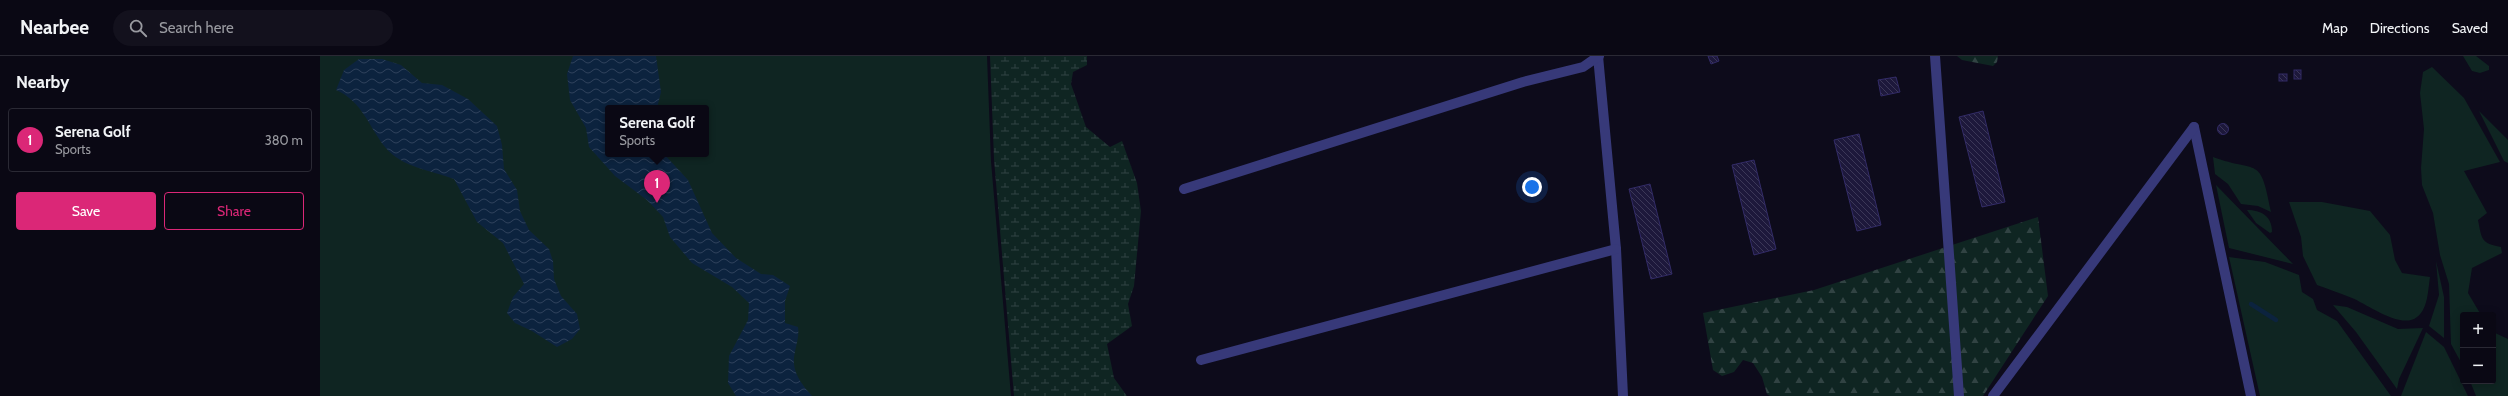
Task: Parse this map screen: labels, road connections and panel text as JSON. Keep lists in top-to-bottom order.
{
  "page": {
    "header": "Nearbee",
    "search": "Search here",
    "nav": ["Map", "Directions", "Saved"],
    "heading": "Nearby",
    "popup": ["Serena Golf", "Sports"],
    "list": [
      {
        "mark": "1",
        "name": "Serena Golf",
        "note": "Sports",
        "value": "380 m"
      }
    ],
    "pins": "1",
    "buttons": ["Save", "Share"],
    "map_buttons": ["+", "−"]
  }
}
